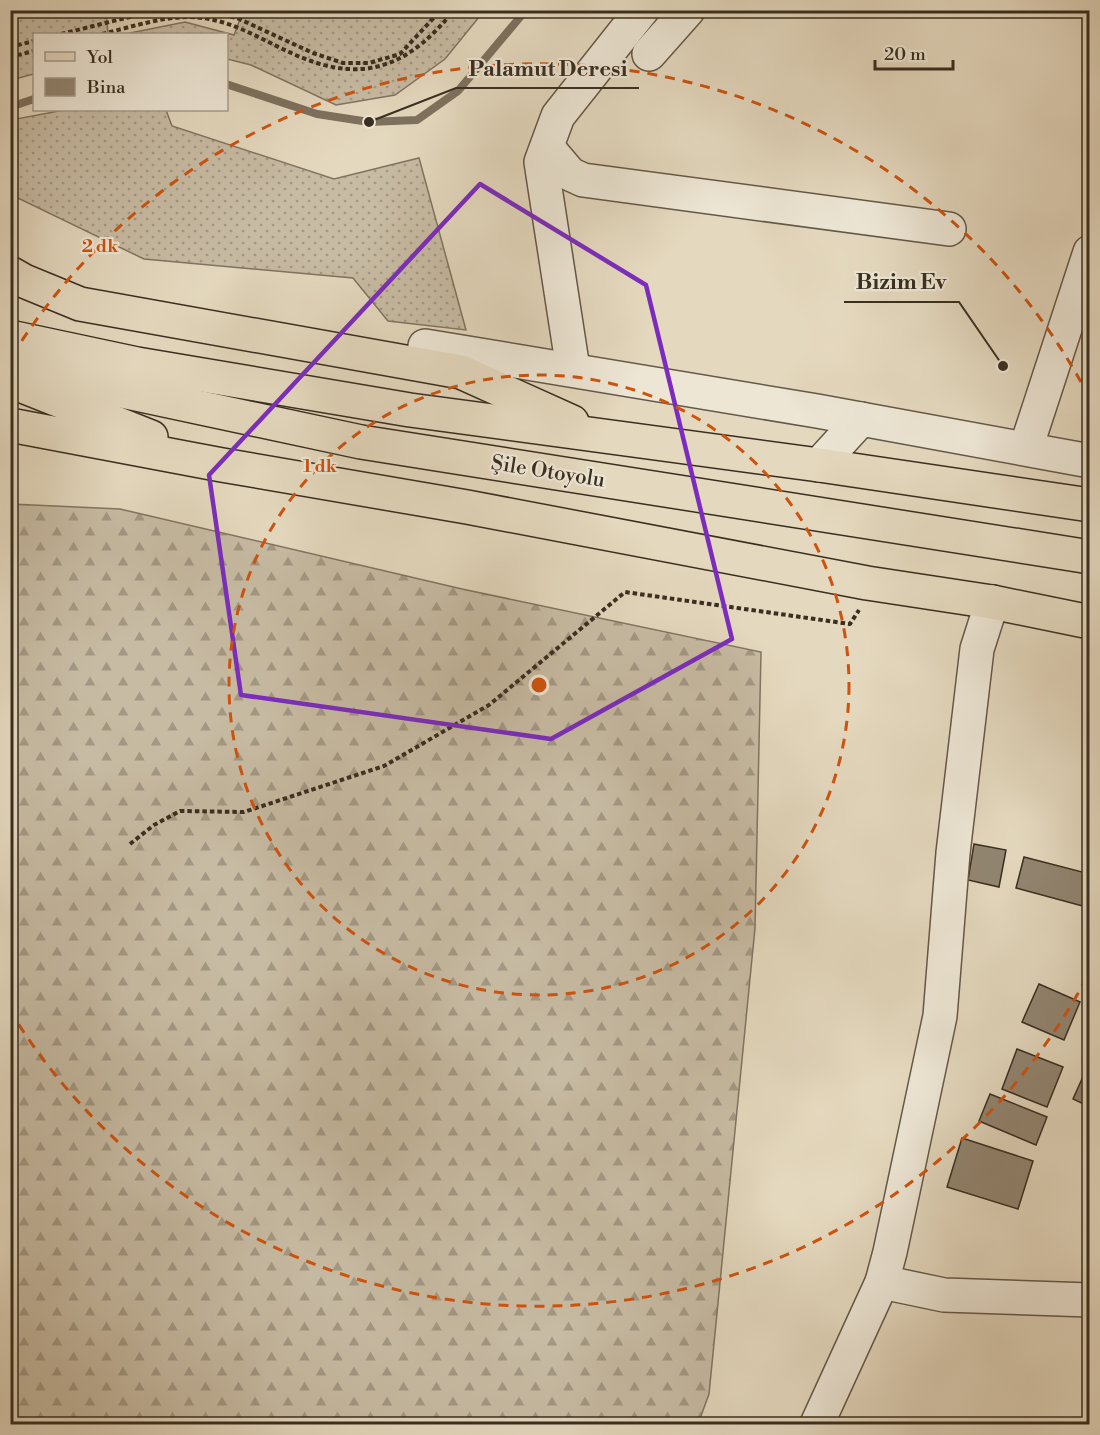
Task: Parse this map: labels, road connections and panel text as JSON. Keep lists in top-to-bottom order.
{
  "streets": {
    "main road": ["Şile Otoyolu"]
  },
  "places": ["Palamut Deresi", "Bizim Ev"],
  "legend": ["Yol", "Bina"],
  "scale_bar": "20 m",
  "rings": ["2 dk", "1 dk"]
}
